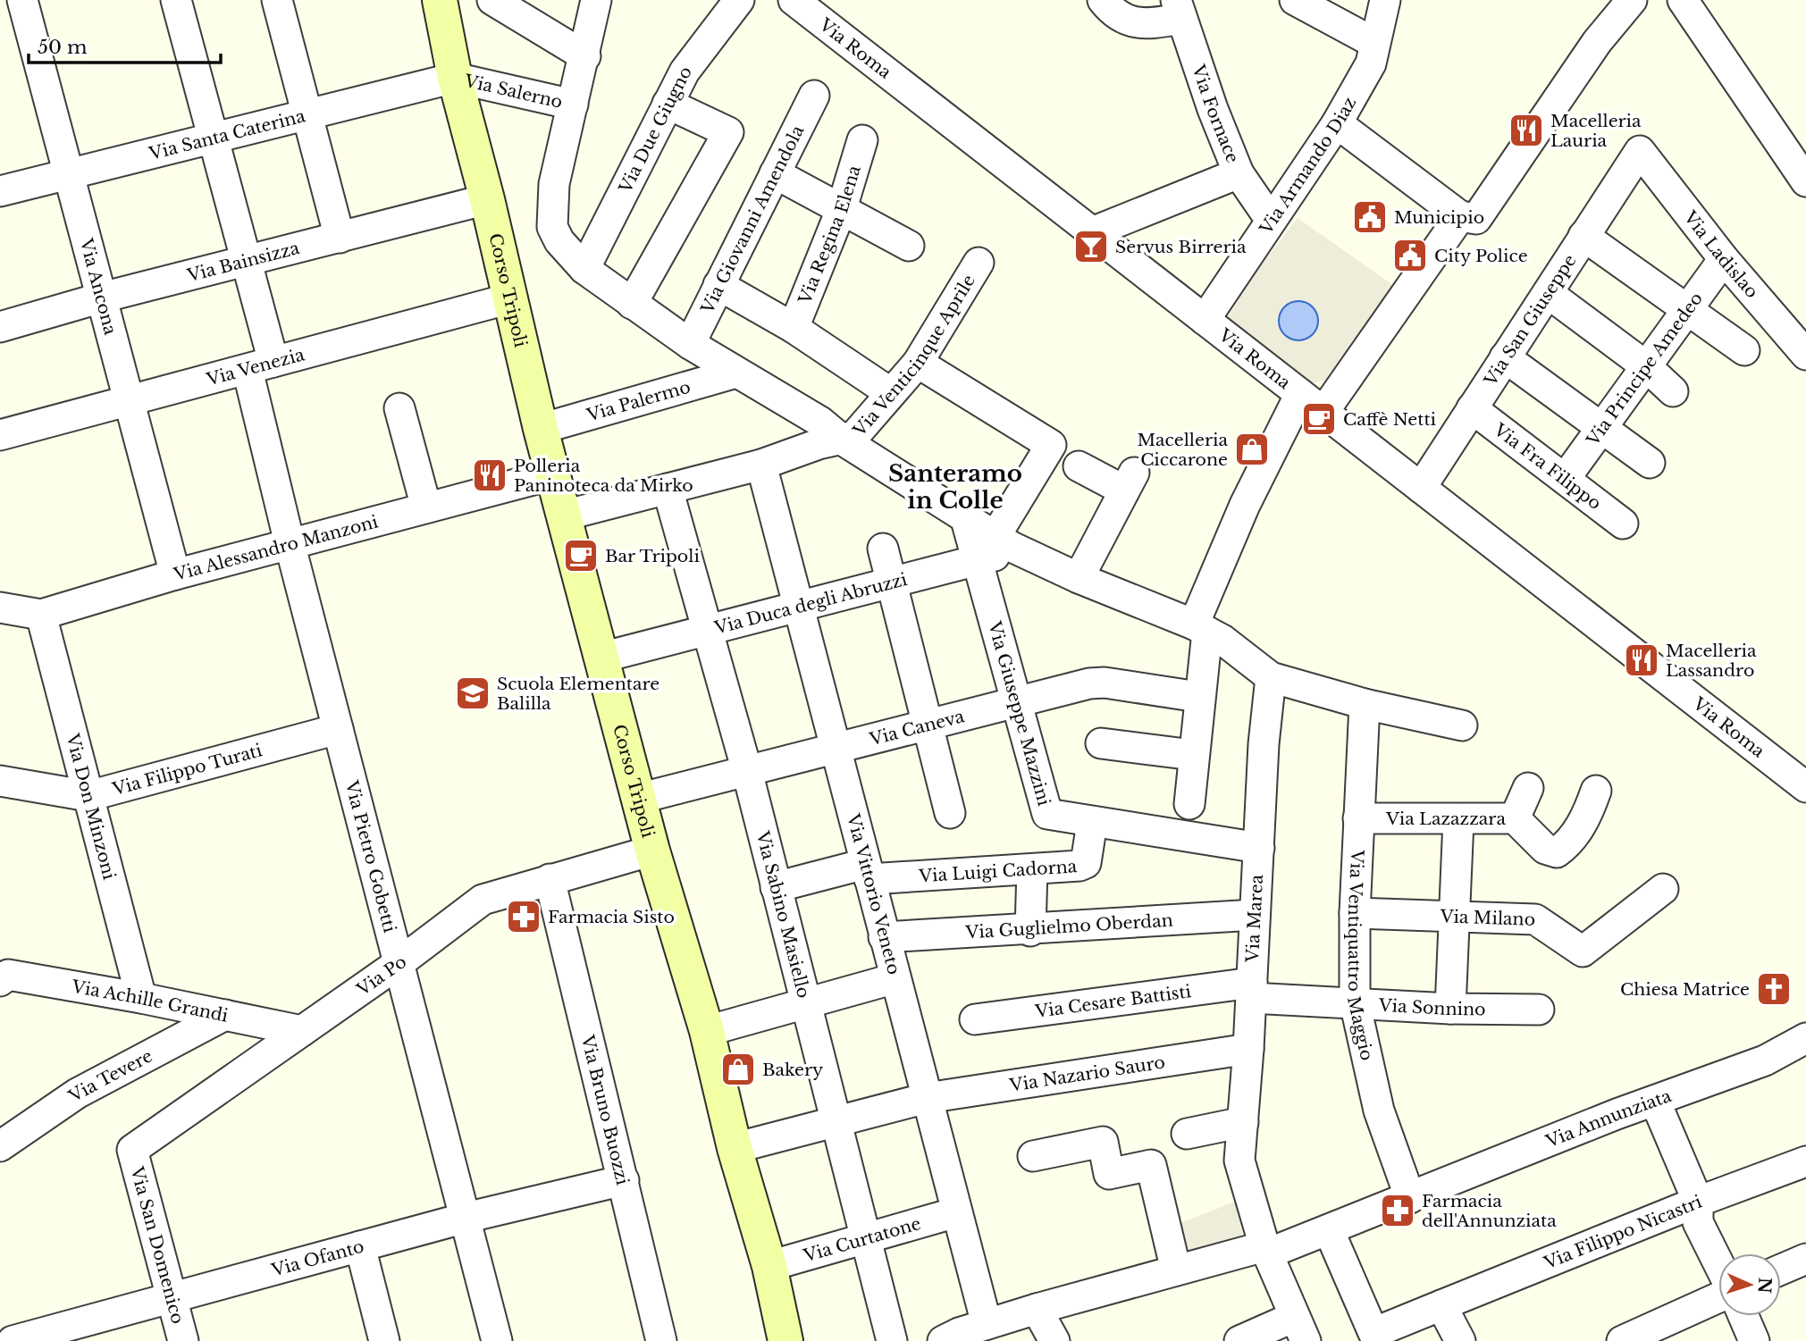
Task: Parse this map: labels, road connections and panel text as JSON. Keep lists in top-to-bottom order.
{
  "streets": {
    "main road": ["Corso Tripoli"],
    "street": [
      "Via Roma",
      "Via Salerno",
      "Via Fornace",
      "Via Due Giugno",
      "Via Santa Caterina",
      "Via Armando Diaz",
      "Via Giovanni Amendola",
      "Via Regina Elena",
      "Via Ladislao",
      "Via Bainsizza",
      "Via Ancona",
      "Via San Giuseppe",
      "Via Venticinque Aprile",
      "Via Venezia",
      "Via Principe Amedeo",
      "Via Palermo",
      "Via Fra Filippo",
      "Via Alessandro Manzoni",
      "Via Duca degli Abruzzi",
      "Via Giuseppe Mazzini",
      "Via Caneva",
      "Via Filippo Turati",
      "Via Don Minzoni",
      "Via Lazazzara",
      "Via Pietro Gobetti",
      "Via Luigi Cadorna",
      "Via Vittorio Veneto",
      "Via Sabino Masiello",
      "Via Marea",
      "Via Milano",
      "Via Guglielmo Oberdan",
      "Via Ventiquattro Maggio",
      "Via Po",
      "Via Achille Grandi",
      "Via Cesare Battisti",
      "Via Sonnino",
      "Via Nazario Sauro",
      "Via Tevere",
      "Via Bruno Buozzi",
      "Via Annunziata",
      "Via Filippo Nicastri",
      "Via Curtatone",
      "Via San Domenico",
      "Via Ofanto"
    ]
  },
  "crossings": [
    ["Via Roma", "Via Armando Diaz"],
    ["Via Roma", "Via San Giuseppe"],
    ["Via Salerno", "Via Santa Caterina"],
    ["Via Salerno", "Corso Tripoli"],
    ["Via Fornace", "Via Armando Diaz"],
    ["Via Santa Caterina", "Via Ancona"],
    ["Via Santa Caterina", "Corso Tripoli"],
    ["Via Santa Caterina", "Via Pietro Gobetti"],
    ["Via Ladislao", "Via San Giuseppe"],
    ["Via Ladislao", "Via Principe Amedeo"],
    ["Via Bainsizza", "Via Ancona"],
    ["Via Bainsizza", "Corso Tripoli"],
    ["Via Bainsizza", "Via Pietro Gobetti"],
    ["Via Ancona", "Via Venezia"],
    ["Via Ancona", "Via Alessandro Manzoni"],
    ["Corso Tripoli", "Via Venticinque Aprile"],
    ["Corso Tripoli", "Via Venezia"],
    ["Corso Tripoli", "Via Palermo"],
    ["Corso Tripoli", "Via Alessandro Manzoni"],
    ["Corso Tripoli", "Via Duca degli Abruzzi"],
    ["Corso Tripoli", "Via Caneva"],
    ["Corso Tripoli", "Via Po"],
    ["Corso Tripoli", "Via Nazario Sauro"],
    ["Corso Tripoli", "Via Curtatone"],
    ["Via San Giuseppe", "Via Fra Filippo"],
    ["Via Venticinque Aprile", "Via Vittorio Veneto"],
    ["Via Venticinque Aprile", "Via Sabino Masiello"],
    ["Via Venezia", "Via Pietro Gobetti"],
    ["Via Principe Amedeo", "Via Fra Filippo"],
    ["Via Alessandro Manzoni", "Via Don Minzoni"],
    ["Via Alessandro Manzoni", "Via Pietro Gobetti"],
    ["Via Duca degli Abruzzi", "Via Giuseppe Mazzini"],
    ["Via Duca degli Abruzzi", "Via Vittorio Veneto"],
    ["Via Duca degli Abruzzi", "Via Sabino Masiello"],
    ["Via Giuseppe Mazzini", "Via Caneva"],
    ["Via Giuseppe Mazzini", "Via Luigi Cadorna"],
    ["Via Giuseppe Mazzini", "Via Marea"],
    ["Via Caneva", "Via Vittorio Veneto"],
    ["Via Caneva", "Via Sabino Masiello"],
    ["Via Filippo Turati", "Via Don Minzoni"],
    ["Via Filippo Turati", "Via Pietro Gobetti"],
    ["Via Don Minzoni", "Via Achille Grandi"],
    ["Via Lazazzara", "Via Ventiquattro Maggio"],
    ["Via Pietro Gobetti", "Via Po"],
    ["Via Pietro Gobetti", "Via Ofanto"],
    ["Via Luigi Cadorna", "Via Vittorio Veneto"],
    ["Via Luigi Cadorna", "Via Sabino Masiello"],
    ["Via Vittorio Veneto", "Via Guglielmo Oberdan"],
    ["Via Vittorio Veneto", "Via Nazario Sauro"],
    ["Via Vittorio Veneto", "Via Annunziata"],
    ["Via Vittorio Veneto", "Via Curtatone"],
    ["Via Sabino Masiello", "Via Nazario Sauro"],
    ["Via Sabino Masiello", "Via Curtatone"],
    ["Via Marea", "Via Guglielmo Oberdan"],
    ["Via Marea", "Via Cesare Battisti"],
    ["Via Marea", "Via Sonnino"],
    ["Via Marea", "Via Nazario Sauro"],
    ["Via Marea", "Via Annunziata"],
    ["Via Milano", "Via Ventiquattro Maggio"],
    ["Via Ventiquattro Maggio", "Via Sonnino"],
    ["Via Ventiquattro Maggio", "Via Annunziata"],
    ["Via Po", "Via Achille Grandi"],
    ["Via Po", "Via Bruno Buozzi"],
    ["Via Po", "Via San Domenico"],
    ["Via Achille Grandi", "Via Tevere"],
    ["Via Cesare Battisti", "Via Sonnino"],
    ["Via Bruno Buozzi", "Via Ofanto"],
    ["Via Annunziata", "Via Filippo Nicastri"],
    ["Via San Domenico", "Via Ofanto"]
  ],
  "districts": ["Santeramo in Colle"],
  "places": {
    "restaurant": ["Macelleria Lauria", "Polleria Paninoteca da Mirko", "Macelleria Lassandro"],
    "public building": ["Municipio", "City Police"],
    "bar": ["Servus Birreria"],
    "cafe": ["Caffè Netti", "Bar Tripoli"],
    "shop": ["Macelleria Ciccarone", "Bakery"],
    "school or university": ["Scuola Elementare Balilla"],
    "pharmacy": ["Farmacia Sisto", "Farmacia dell'Annunziata"],
    "church": ["Chiesa Matrice"]
  },
  "scale_bar": "50 m",
  "north": "right"
}
